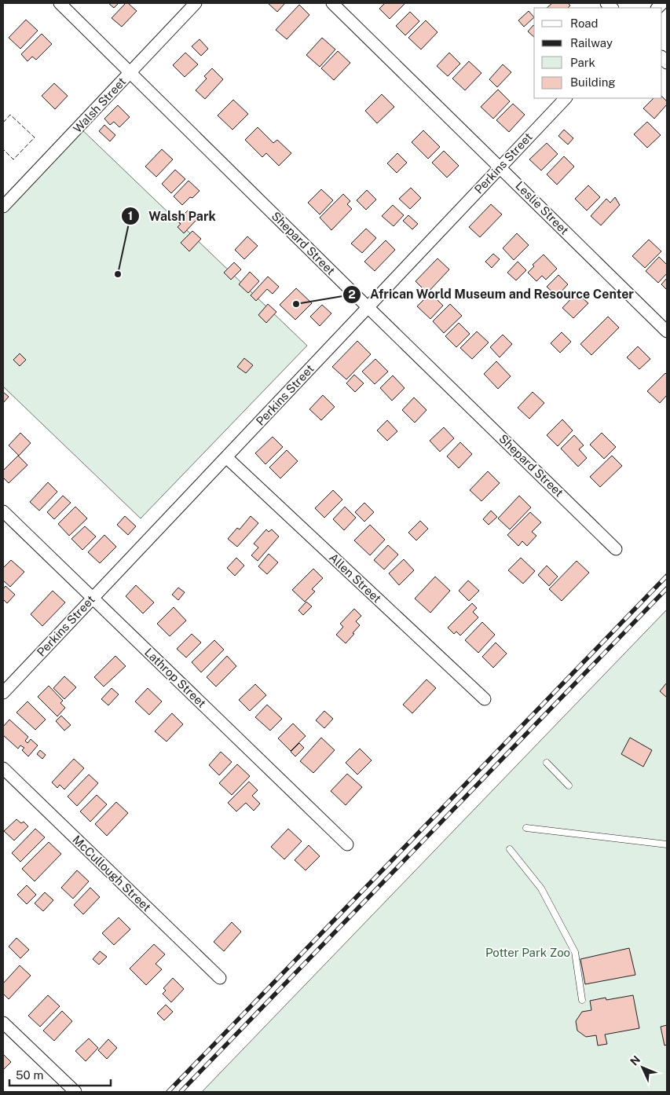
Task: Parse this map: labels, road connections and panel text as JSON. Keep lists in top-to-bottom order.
{
  "streets": {
    "street": [
      "Walsh Street",
      "Perkins Street",
      "Leslie Street",
      "Shepard Street",
      "Allen Street",
      "Lathrop Street",
      "McCullough Street"
    ]
  },
  "crossings": [
    ["Walsh Street", "Shepard Street"],
    ["Perkins Street", "Leslie Street"],
    ["Perkins Street", "Shepard Street"],
    ["Perkins Street", "Allen Street"],
    ["Perkins Street", "Lathrop Street"]
  ],
  "parks": ["Potter Park Zoo"],
  "places": ["Walsh Park", "African World Museum and Resource Center"],
  "legend": [
    "Road",
    "Railway",
    "Park",
    "Building"
  ],
  "scale_bar": "50 m",
  "north": "top left"
}
